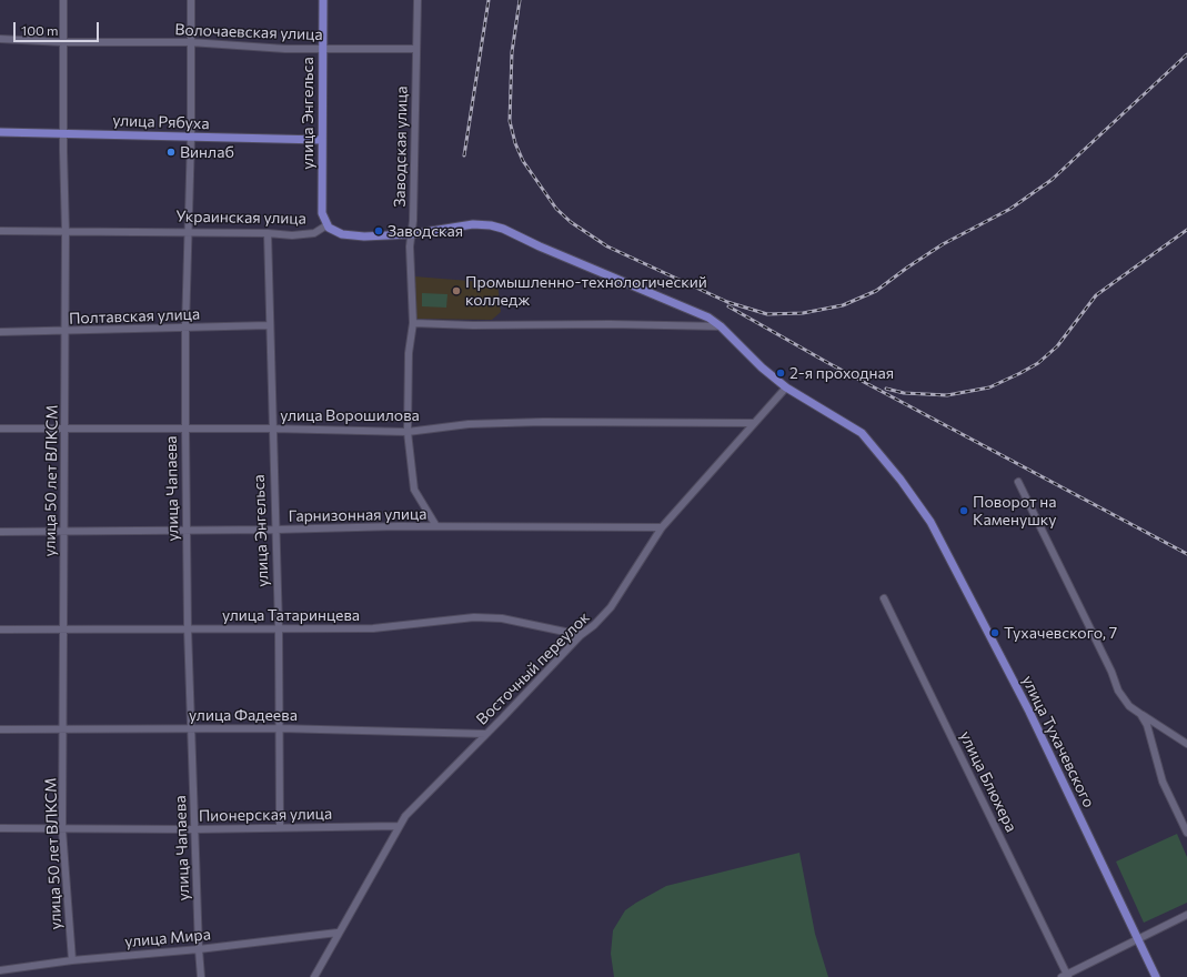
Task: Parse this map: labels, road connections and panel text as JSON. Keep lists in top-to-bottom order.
{
  "streets": {
    "main road": [
      "улица Энгельса",
      "улица Рябуха",
      "Украинская улица",
      "улица Тухачевского"
    ],
    "street": [
      "Волочаевская улица",
      "Заводская улица",
      "Полтавская улица",
      "улица Ворошилова",
      "улица 50 лет ВЛКСМ",
      "улица Чапаева",
      "Гарнизонная улица",
      "улица Татаринцева",
      "Восточный переулок",
      "улица Фадеева",
      "улица Блюхера",
      "Пионерская улица",
      "улица Мира"
    ]
  },
  "crossings": [
    ["Волочаевская улица", "улица Энгельса"],
    ["Волочаевская улица", "Заводская улица"],
    ["Волочаевская улица", "улица 50 лет ВЛКСМ"],
    ["Волочаевская улица", "улица Чапаева"],
    ["улица Энгельса", "улица Рябуха"],
    ["улица Энгельса", "Украинская улица"],
    ["улица Энгельса", "Полтавская улица"],
    ["улица Энгельса", "улица Ворошилова"],
    ["улица Энгельса", "Гарнизонная улица"],
    ["улица Энгельса", "улица Татаринцева"],
    ["улица Энгельса", "улица Фадеева"],
    ["улица Энгельса", "Пионерская улица"],
    ["улица Рябуха", "улица 50 лет ВЛКСМ"],
    ["улица Рябуха", "улица Чапаева"],
    ["Заводская улица", "Украинская улица"],
    ["Заводская улица", "улица Ворошилова"],
    ["Заводская улица", "Гарнизонная улица"],
    ["Украинская улица", "улица 50 лет ВЛКСМ"],
    ["Украинская улица", "улица Чапаева"],
    ["Украинская улица", "Восточный переулок"],
    ["Украинская улица", "улица Тухачевского"],
    ["Полтавская улица", "улица 50 лет ВЛКСМ"],
    ["Полтавская улица", "улица Чапаева"],
    ["улица Ворошилова", "улица 50 лет ВЛКСМ"],
    ["улица Ворошилова", "улица Чапаева"],
    ["улица Ворошилова", "Восточный переулок"],
    ["улица 50 лет ВЛКСМ", "Гарнизонная улица"],
    ["улица 50 лет ВЛКСМ", "улица Татаринцева"],
    ["улица 50 лет ВЛКСМ", "улица Фадеева"],
    ["улица 50 лет ВЛКСМ", "Пионерская улица"],
    ["улица 50 лет ВЛКСМ", "улица Мира"],
    ["улица Чапаева", "Гарнизонная улица"],
    ["улица Чапаева", "улица Татаринцева"],
    ["улица Чапаева", "улица Фадеева"],
    ["улица Чапаева", "Пионерская улица"],
    ["улица Чапаева", "улица Мира"],
    ["Гарнизонная улица", "Восточный переулок"],
    ["улица Татаринцева", "Восточный переулок"],
    ["Восточный переулок", "улица Фадеева"],
    ["Восточный переулок", "Пионерская улица"],
    ["Восточный переулок", "улица Мира"]
  ],
  "places": [
    "Винлаб",
    "Заводская",
    "Промышленно-технологический колледж",
    "2-я проходная",
    "Поворот на Каменушку",
    "Тухачевского, 7"
  ],
  "scale_bar": "100 m"
}
